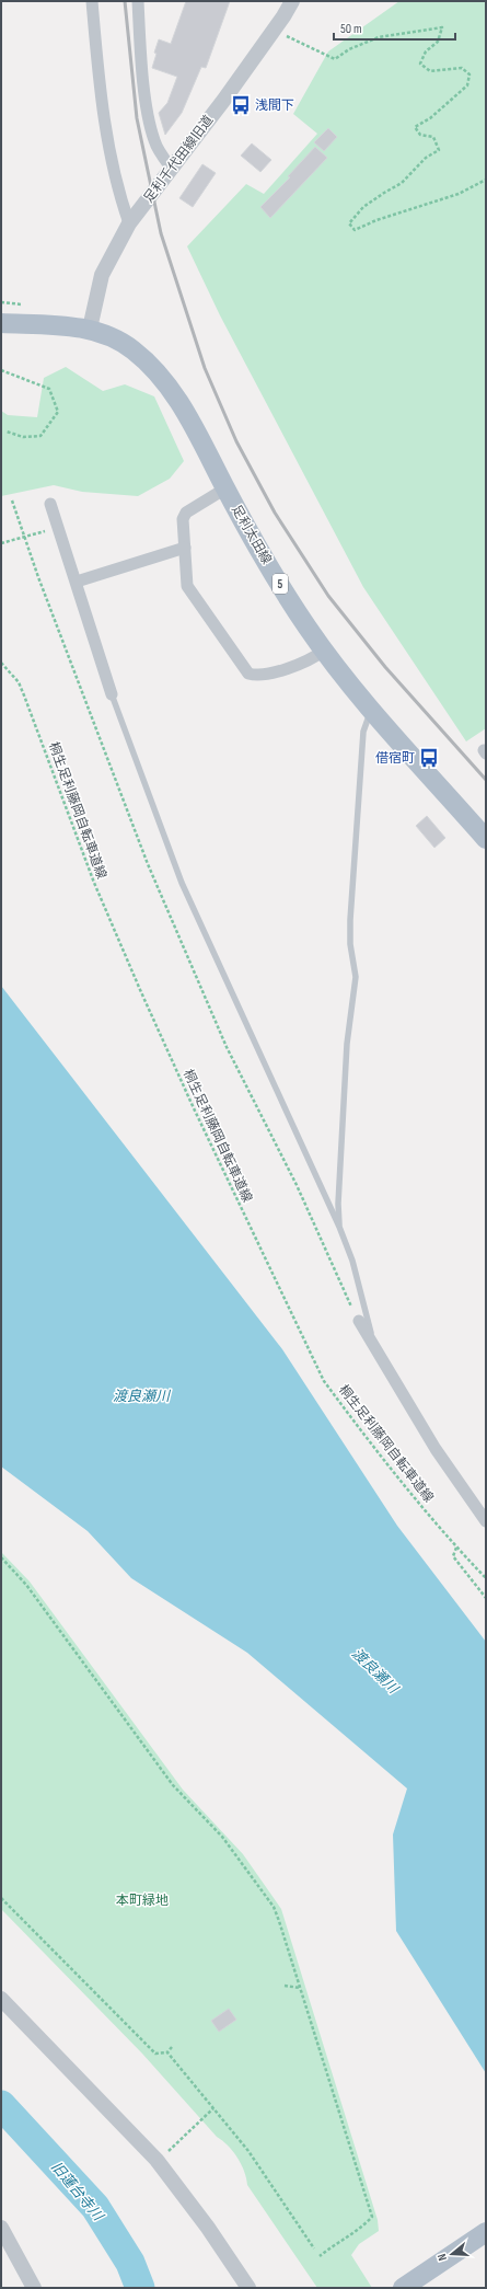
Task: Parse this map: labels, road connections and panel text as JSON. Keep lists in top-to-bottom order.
{
  "streets": {
    "main road": ["足利太田線", "5"],
    "street": ["足利千代田線旧道"],
    "path": ["桐生足利藤岡自転車道線"]
  },
  "crossings": [
    ["足利千代田線旧道", "足利太田線"]
  ],
  "water": ["渡良瀬川", "旧蓮台寺川"],
  "parks": ["本町緑地"],
  "places": {
    "bus stop": ["浅間下", "借宿町"]
  },
  "scale_bar": "50 m",
  "north": "left"
}
